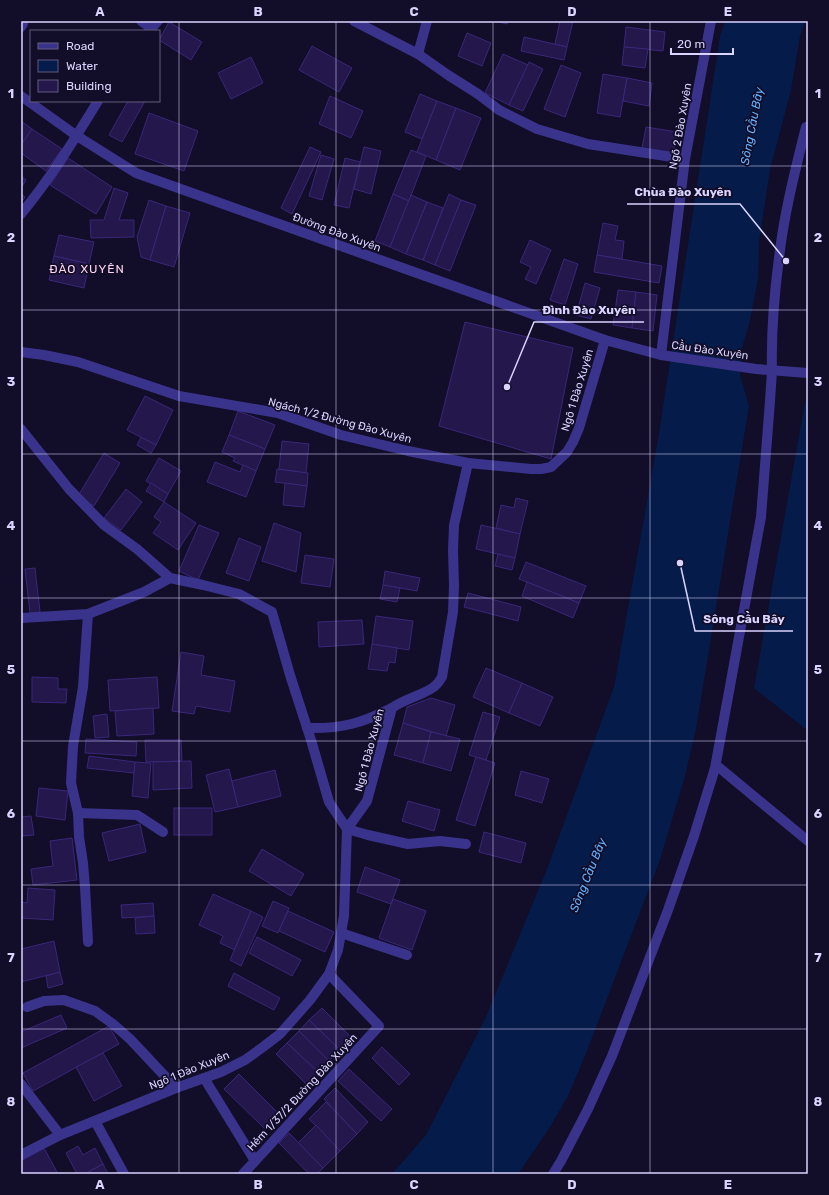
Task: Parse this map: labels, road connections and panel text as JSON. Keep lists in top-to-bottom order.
{
  "streets": {
    "street": [
      "Ngõ 2 Đào Xuyên",
      "Đường Đào Xuyên",
      "Cầu Đào Xuyên",
      "Ngõ 1 Đào Xuyên",
      "Ngách 1/2 Đường Đào Xuyên",
      "Hẻm 1/37/2 Đường Đào Xuyên"
    ]
  },
  "crossings": [
    ["Ngõ 2 Đào Xuyên", "Đường Đào Xuyên"],
    ["Ngõ 2 Đào Xuyên", "Cầu Đào Xuyên"],
    ["Đường Đào Xuyên", "Cầu Đào Xuyên"],
    ["Đường Đào Xuyên", "Ngõ 1 Đào Xuyên"],
    ["Ngõ 1 Đào Xuyên", "Ngách 1/2 Đường Đào Xuyên"],
    ["Ngõ 1 Đào Xuyên", "Hẻm 1/37/2 Đường Đào Xuyên"]
  ],
  "districts": ["ĐÀO XUYÊN"],
  "water": ["Sông Cầu Bây"],
  "places": ["Chùa Đào Xuyên", "Đình Đào Xuyên", "Sông Cầu Bây"],
  "legend": ["Road", "Water", "Building"],
  "scale_bar": "20 m",
  "grid": {
    "columns": [
      "A",
      "B",
      "C",
      "D",
      "E"
    ],
    "rows": [
      "1",
      "2",
      "3",
      "4",
      "5",
      "6",
      "7",
      "8"
    ]
  }
}
